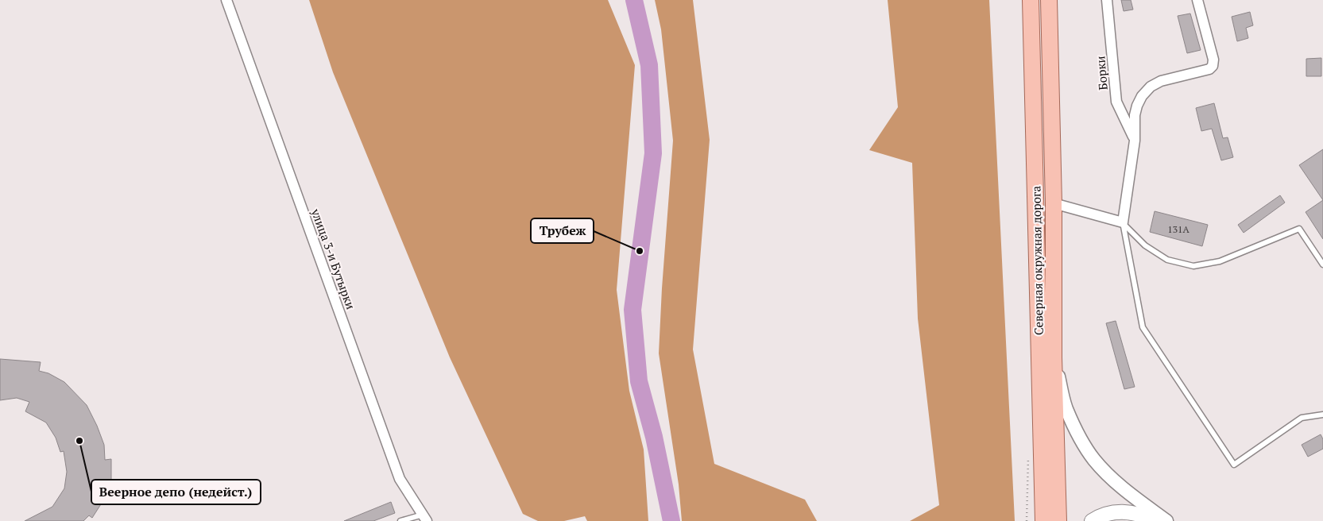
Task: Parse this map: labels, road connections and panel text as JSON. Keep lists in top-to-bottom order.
{
  "streets": {
    "main road": ["Северная окружная дорога"],
    "street": ["Борки", "улица 3-и Бутырки"]
  },
  "places": ["Трубеж", "Веерное депо (недейст.)"],
  "house_numbers": ["131А"]
}
